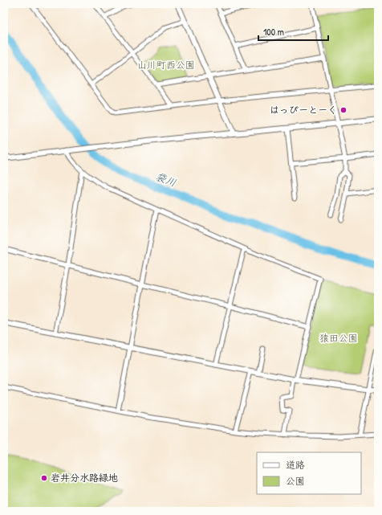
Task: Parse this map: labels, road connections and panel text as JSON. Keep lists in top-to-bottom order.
{
  "water": ["袋川"],
  "parks": ["山川町西公園", "猿田公園"],
  "places": ["はっぴーとーく", "岩井分水路緑地"],
  "legend": ["道路", "公園"],
  "scale_bar": "100 m"
}
